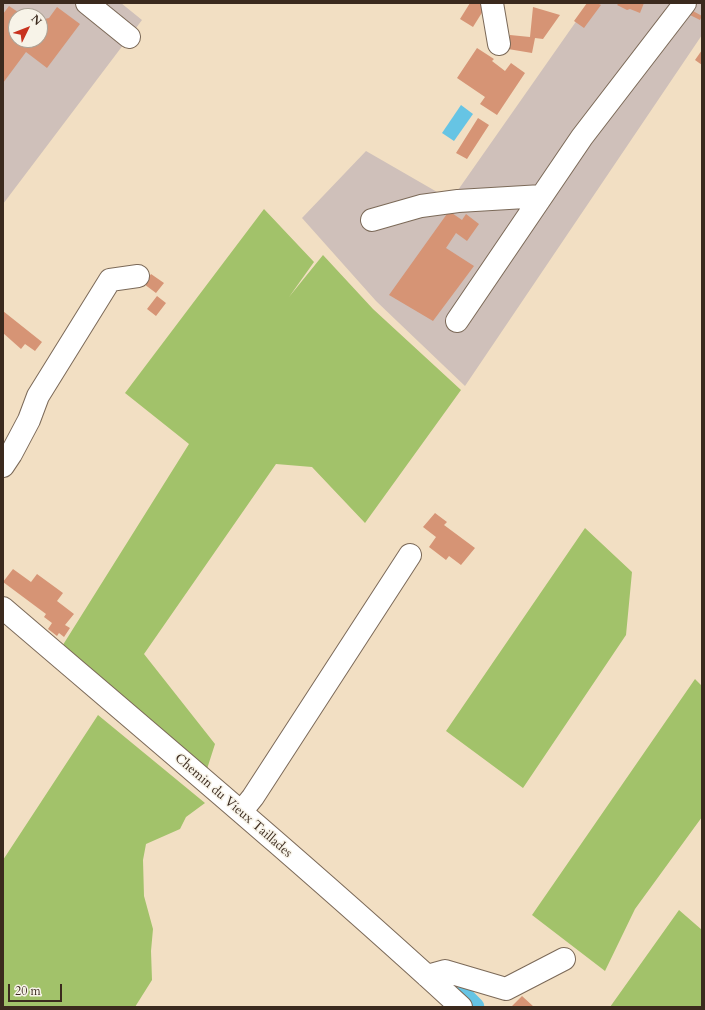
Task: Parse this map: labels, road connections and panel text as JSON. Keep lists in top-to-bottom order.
{
  "streets": {
    "street": ["Chemin du Vieux Taillades"]
  },
  "scale_bar": "20 m",
  "north": "top right"
}
